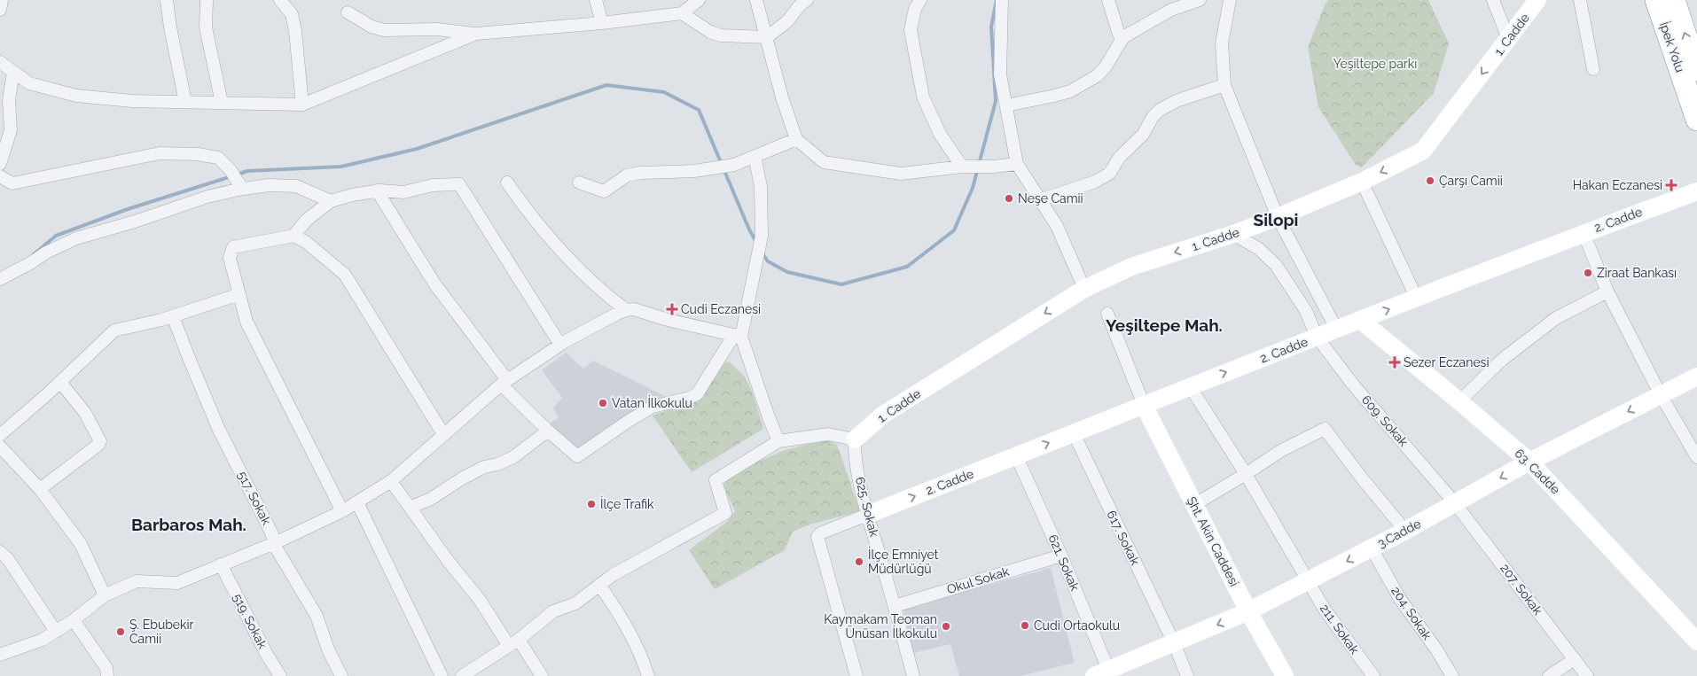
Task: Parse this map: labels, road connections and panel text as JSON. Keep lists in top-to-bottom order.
{
  "streets": {
    "highway": ["İpek Yolu"],
    "street": [
      "1. Cadde",
      "2. Cadde",
      "609. Sokak",
      "63. Cadde",
      "517. Sokak",
      "625. Sokak",
      "3.Cadde",
      "617. Sokak",
      "Şht. Akin Caddesi",
      "621. Sokak",
      "Okul Sokak",
      "207. Sokak",
      "204. Sokak",
      "519. Sokak",
      "211. Sokak"
    ]
  },
  "crossings": [
    ["1. Cadde", "609. Sokak"],
    ["1. Cadde", "625. Sokak"],
    ["2. Cadde", "609. Sokak"],
    ["2. Cadde", "63. Cadde"],
    ["2. Cadde", "625. Sokak"],
    ["2. Cadde", "617. Sokak"],
    ["2. Cadde", "Şht. Akin Caddesi"],
    ["2. Cadde", "621. Sokak"],
    ["2. Cadde", "211. Sokak"],
    ["609. Sokak", "3.Cadde"],
    ["609. Sokak", "207. Sokak"],
    ["63. Cadde", "3.Cadde"],
    ["625. Sokak", "Okul Sokak"],
    ["3.Cadde", "617. Sokak"],
    ["3.Cadde", "Şht. Akin Caddesi"],
    ["3.Cadde", "621. Sokak"],
    ["3.Cadde", "207. Sokak"],
    ["3.Cadde", "204. Sokak"],
    ["3.Cadde", "211. Sokak"],
    ["621. Sokak", "Okul Sokak"]
  ],
  "one_way": ["1. Cadde", "2. Cadde"],
  "districts": ["Silopi", "Yeşiltepe Mah.", "Barbaros Mah."],
  "parks": ["Yeşiltepe parkı"],
  "places": {
    "other": [
      "Çarşı Camii",
      "Neşe Camii",
      "Ziraat Bankası",
      "Vatan İlkokulu",
      "İlçe Trafik",
      "İlçe Emniyet Müdürlüğü",
      "Cudi Ortaokulu",
      "Kaymakam Teoman Ünüsan İlkokulu",
      "Ş. Ebubekir Camii"
    ],
    "health": ["Hakan Eczanesi", "Cudi Eczanesi", "Sezer Eczanesi"]
  }
}
